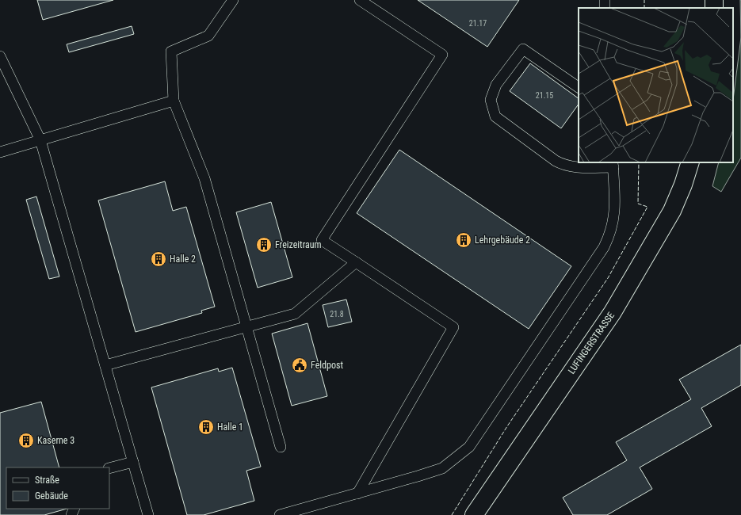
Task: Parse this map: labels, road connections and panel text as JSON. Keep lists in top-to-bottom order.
{
  "streets": {
    "main road": ["LUFINGERSTRASSE"]
  },
  "places": {
    "building": [
      "Lehrgebäude 2",
      "Freizeitraum",
      "Halle 2",
      "Halle 1",
      "Kaserne 3"
    ],
    "public building": ["Feldpost"]
  },
  "house_numbers": ["21.17", "21.15", "21.8"],
  "legend": ["Straße", "Gebäude"]
}
